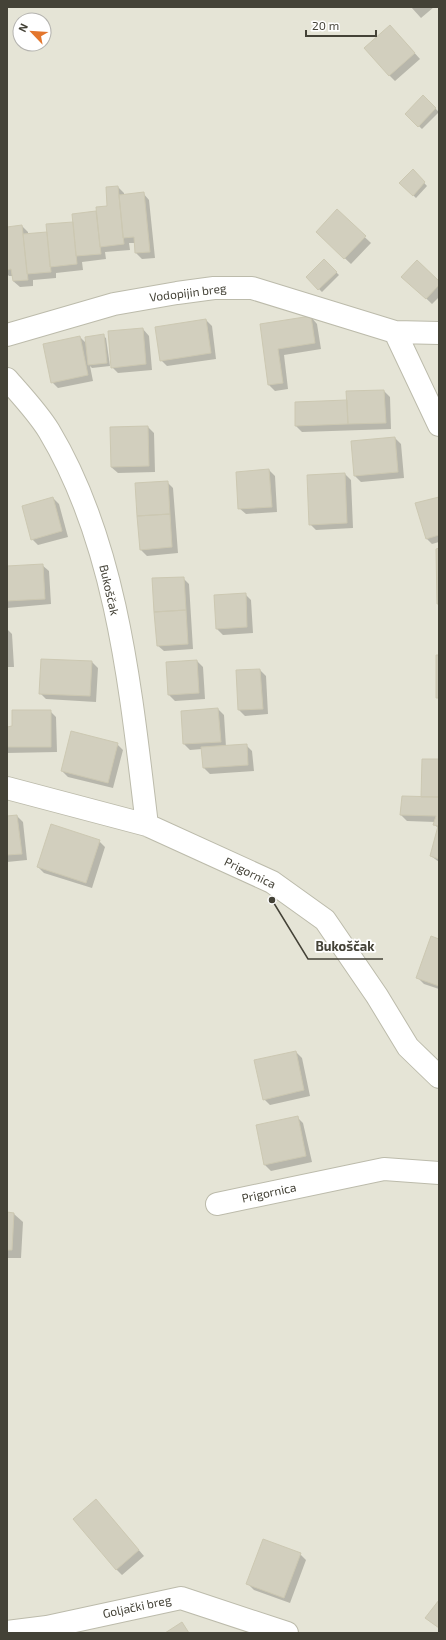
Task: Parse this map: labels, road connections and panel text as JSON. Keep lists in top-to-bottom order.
{
  "streets": {
    "street": [
      "Vodopijin breg",
      "Bukoščak",
      "Prigornica",
      "Goljački breg"
    ]
  },
  "crossings": [
    ["Bukoščak", "Prigornica"]
  ],
  "places": ["Bukoščak"],
  "scale_bar": "20 m",
  "north": "top left"
}
